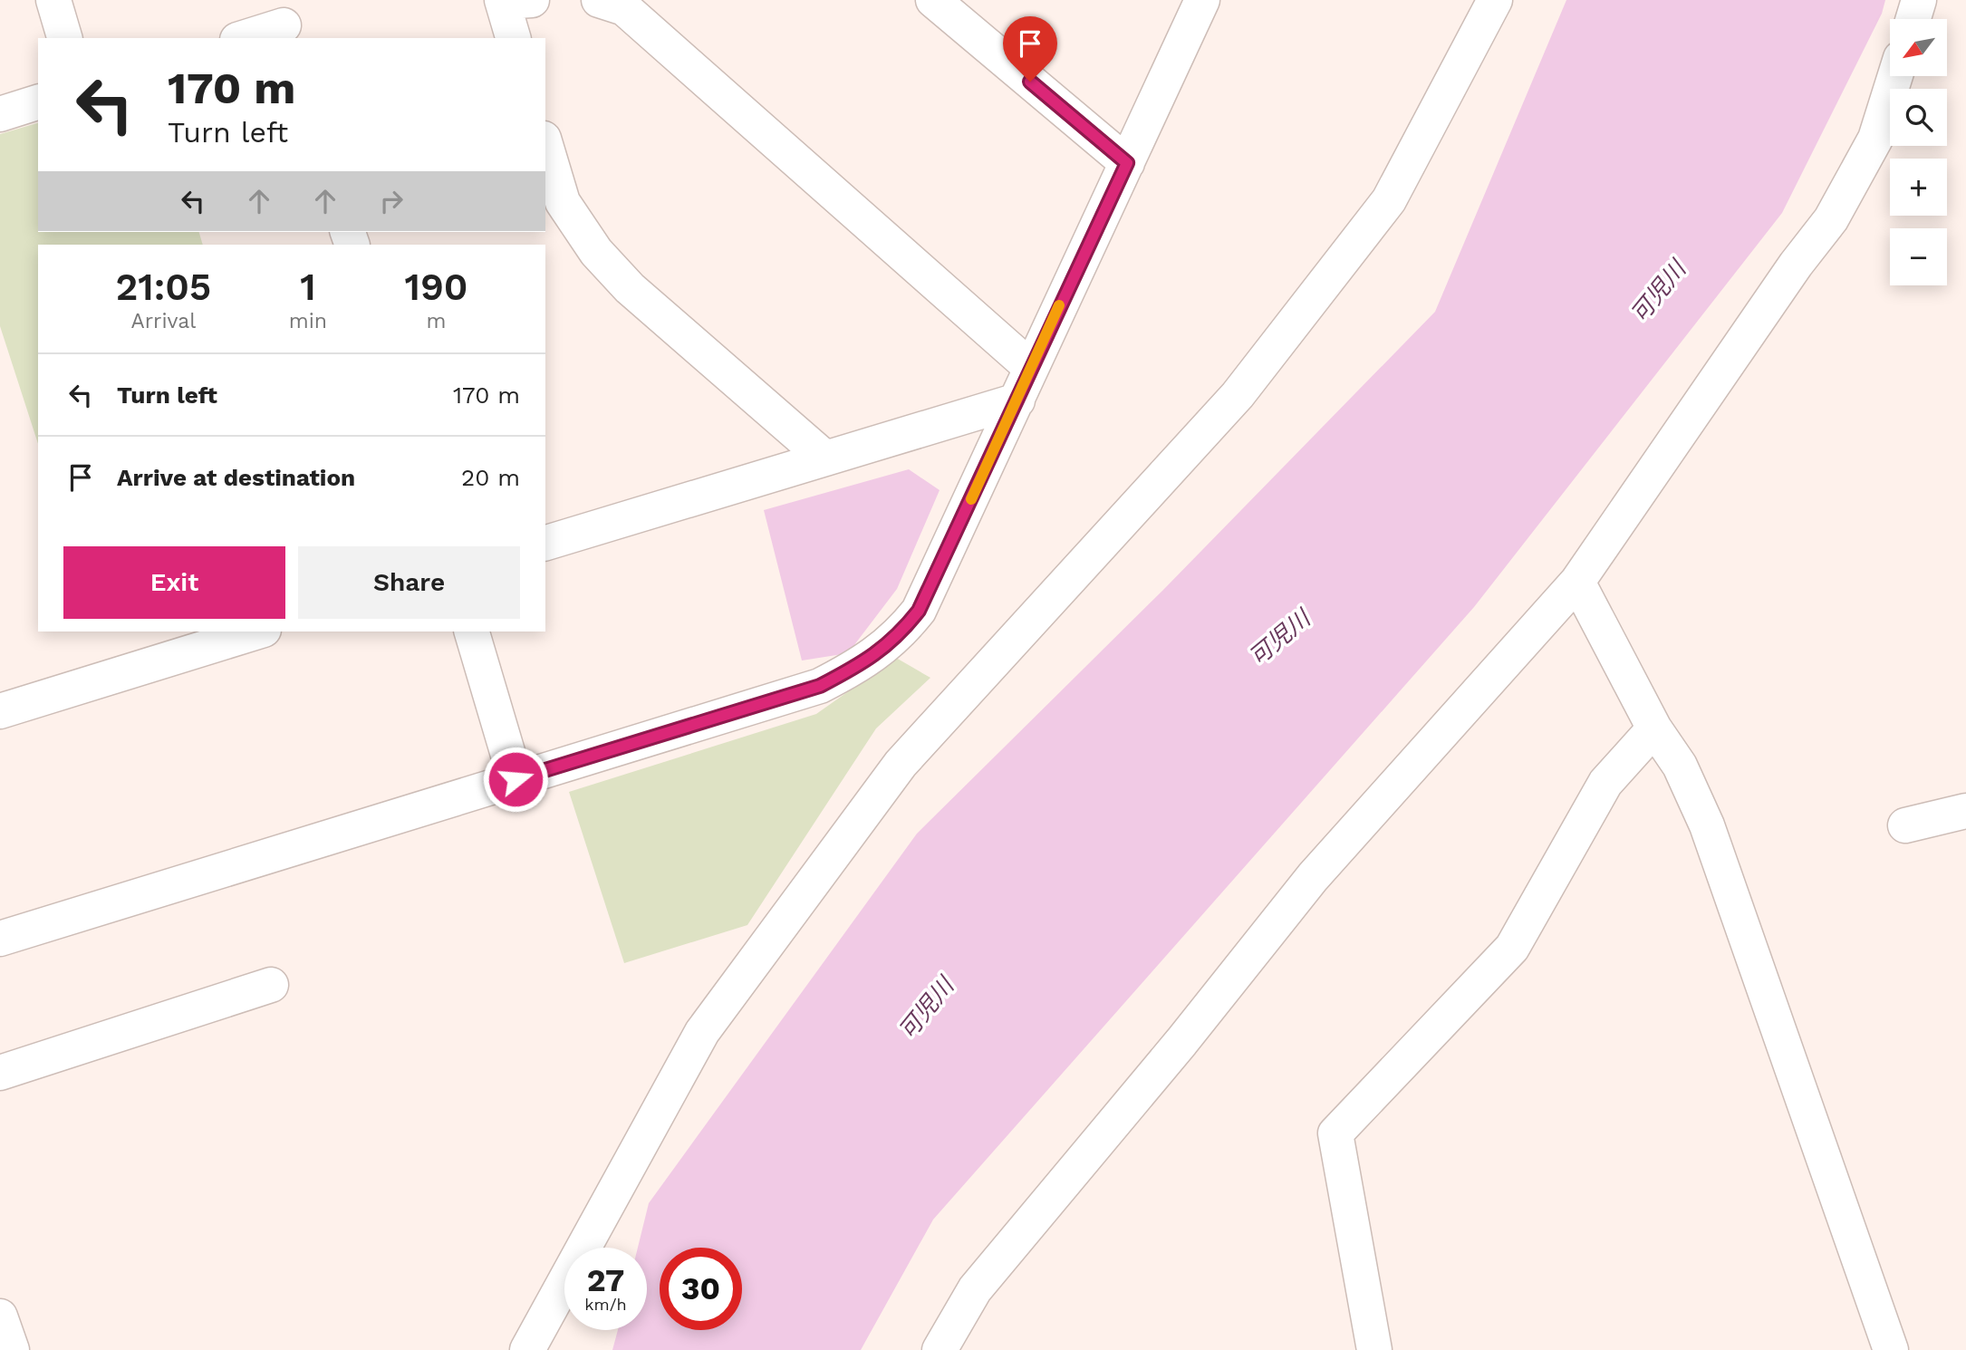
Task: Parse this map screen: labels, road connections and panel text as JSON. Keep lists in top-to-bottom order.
{
  "water": ["可児川"],
  "north": "bottom left",
  "page": {
    "map_buttons": ["+", "−"],
    "turn": ["170 m", "Turn left"],
    "eta": [
      "21:05",
      "Arrival",
      "1",
      "min",
      "190",
      "m"
    ],
    "list": [
      {
        "name": "Turn left",
        "value": "170 m"
      },
      {
        "name": "Arrive at destination",
        "value": "20 m"
      }
    ],
    "buttons": ["Exit", "Share"],
    "speed": "27 km/h",
    "limit": "30"
  }
}
